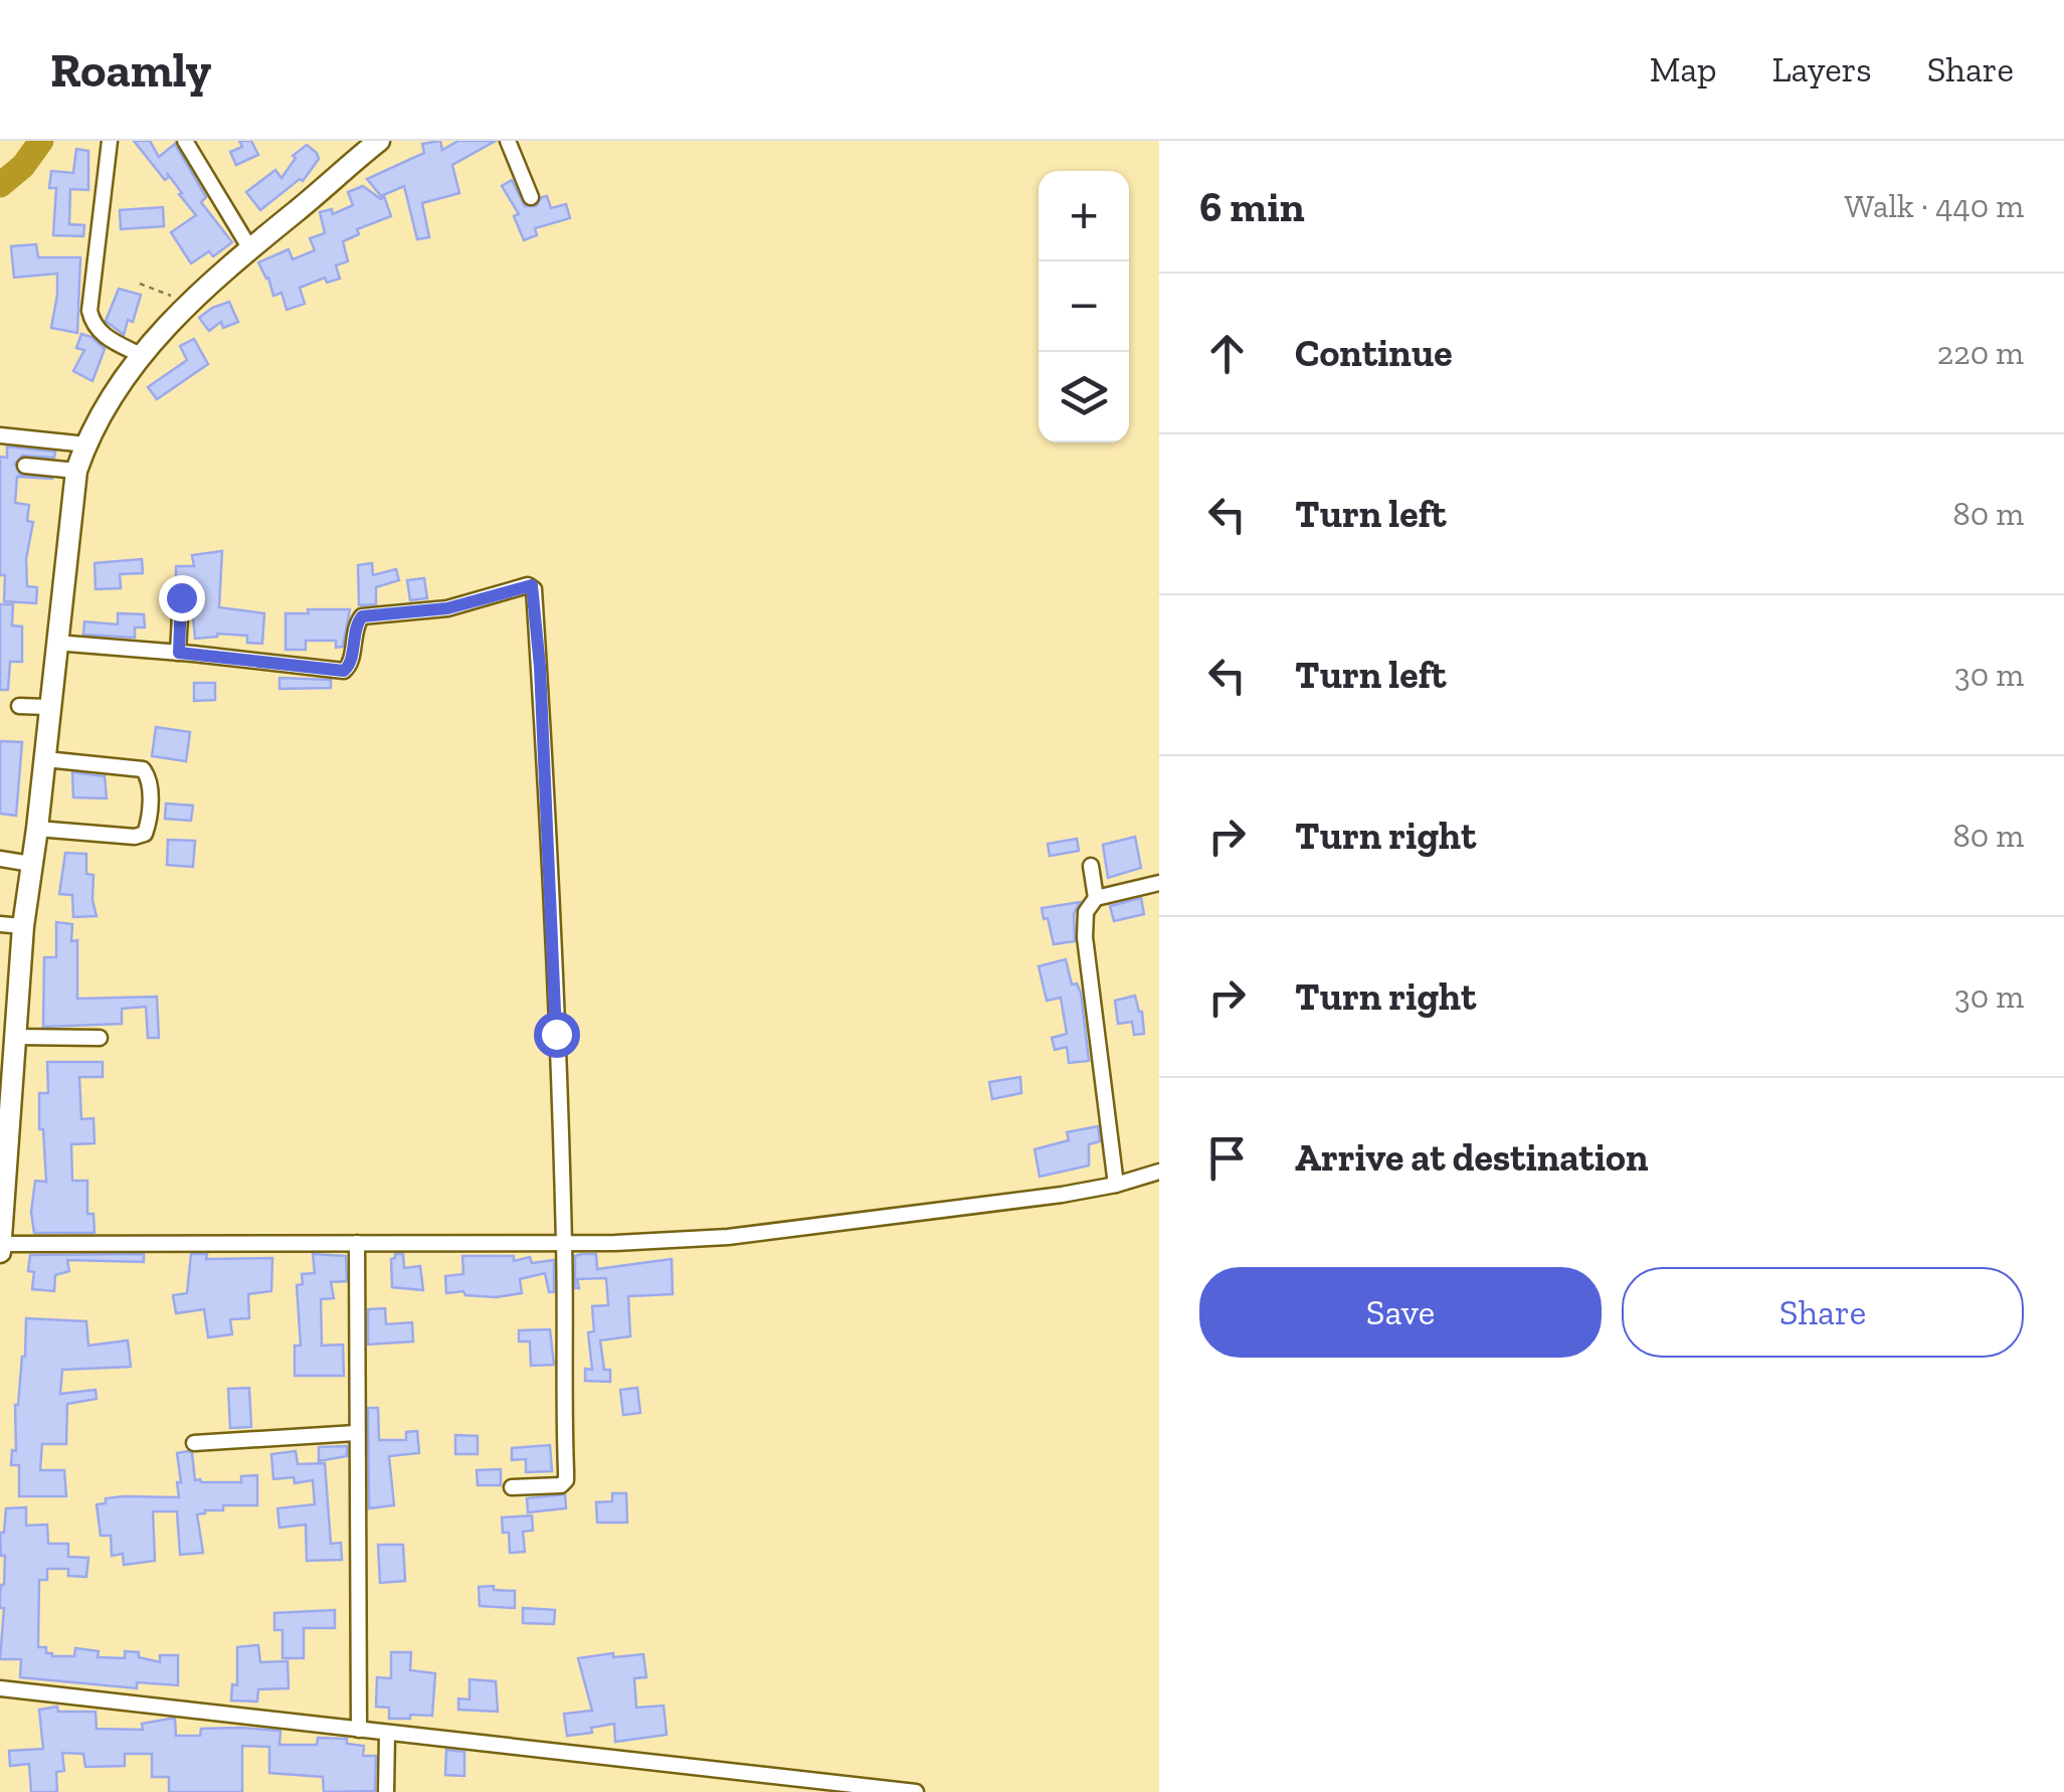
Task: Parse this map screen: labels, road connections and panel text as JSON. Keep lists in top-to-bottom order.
{
  "page": {
    "header": "Roamly",
    "nav": ["Map", "Layers", "Share"],
    "heading": ["6 min", "Walk · 440 m"],
    "map_buttons": ["+", "−"],
    "list": [
      ["Continue", "220 m"],
      ["Turn left", "80 m"],
      ["Turn left", "30 m"],
      ["Turn right", "80 m"],
      ["Turn right", "30 m"],
      "Arrive at destination"
    ],
    "buttons": ["Save", "Share"]
  }
}
